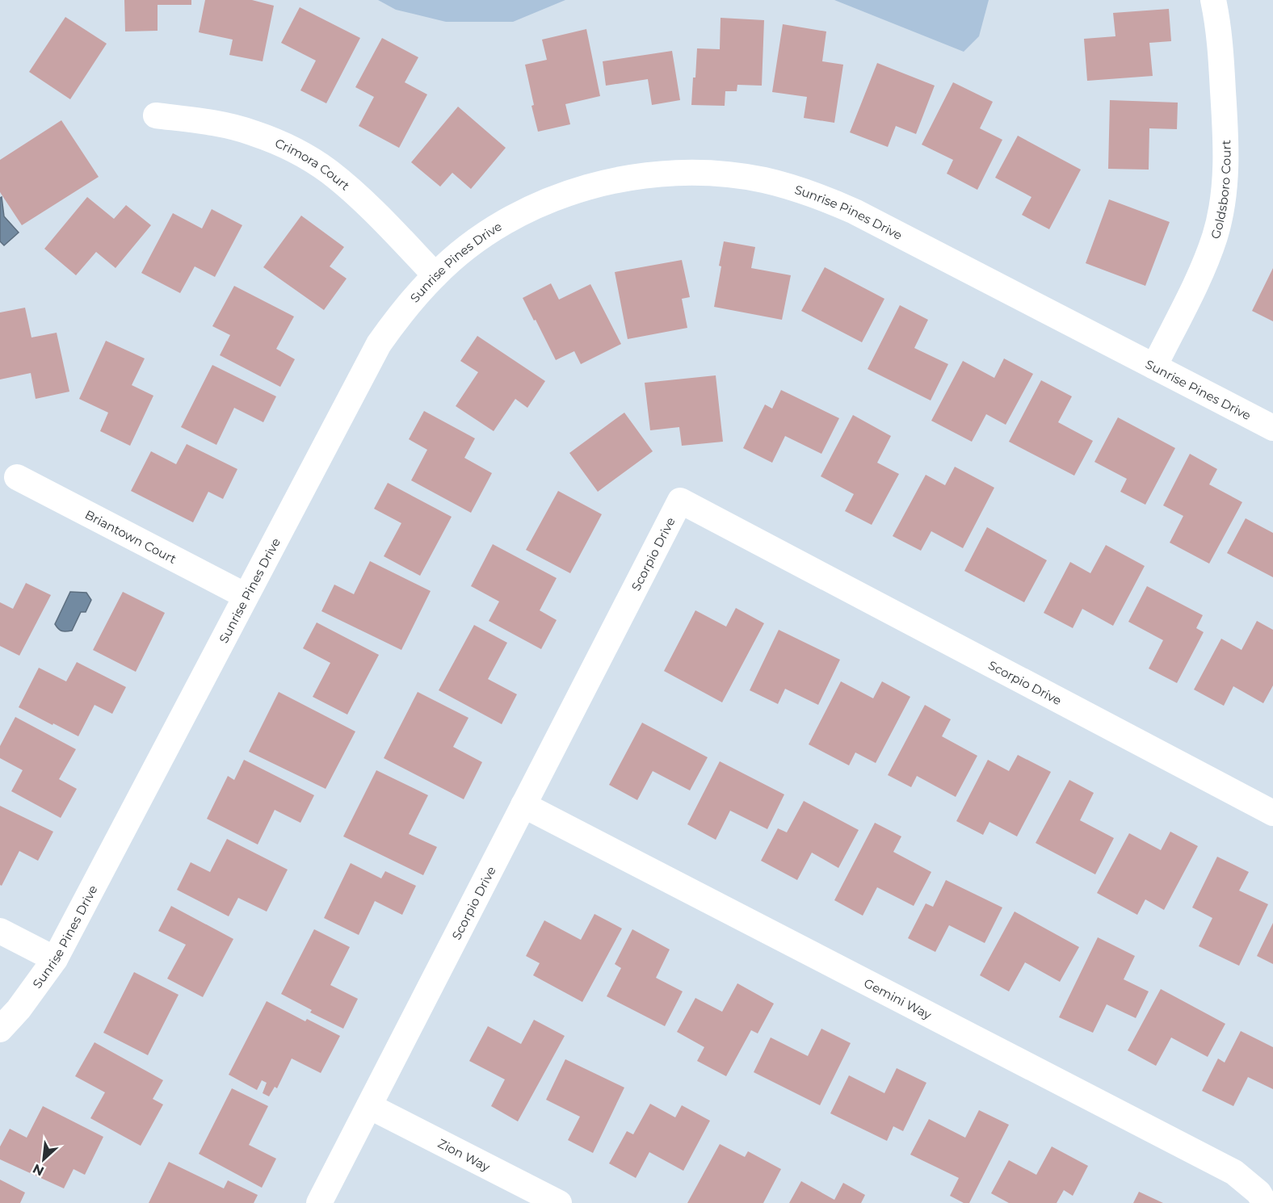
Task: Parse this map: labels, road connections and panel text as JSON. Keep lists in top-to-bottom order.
{
  "streets": {
    "street": [
      "Crimora Court",
      "Goldsboro Court",
      "Sunrise Pines Drive",
      "Briantown Court",
      "Scorpio Drive",
      "Gemini Way",
      "Zion Way"
    ]
  },
  "crossings": [
    ["Crimora Court", "Sunrise Pines Drive"],
    ["Goldsboro Court", "Sunrise Pines Drive"],
    ["Sunrise Pines Drive", "Briantown Court"],
    ["Scorpio Drive", "Gemini Way"],
    ["Scorpio Drive", "Zion Way"]
  ],
  "north": "bottom left"
}
